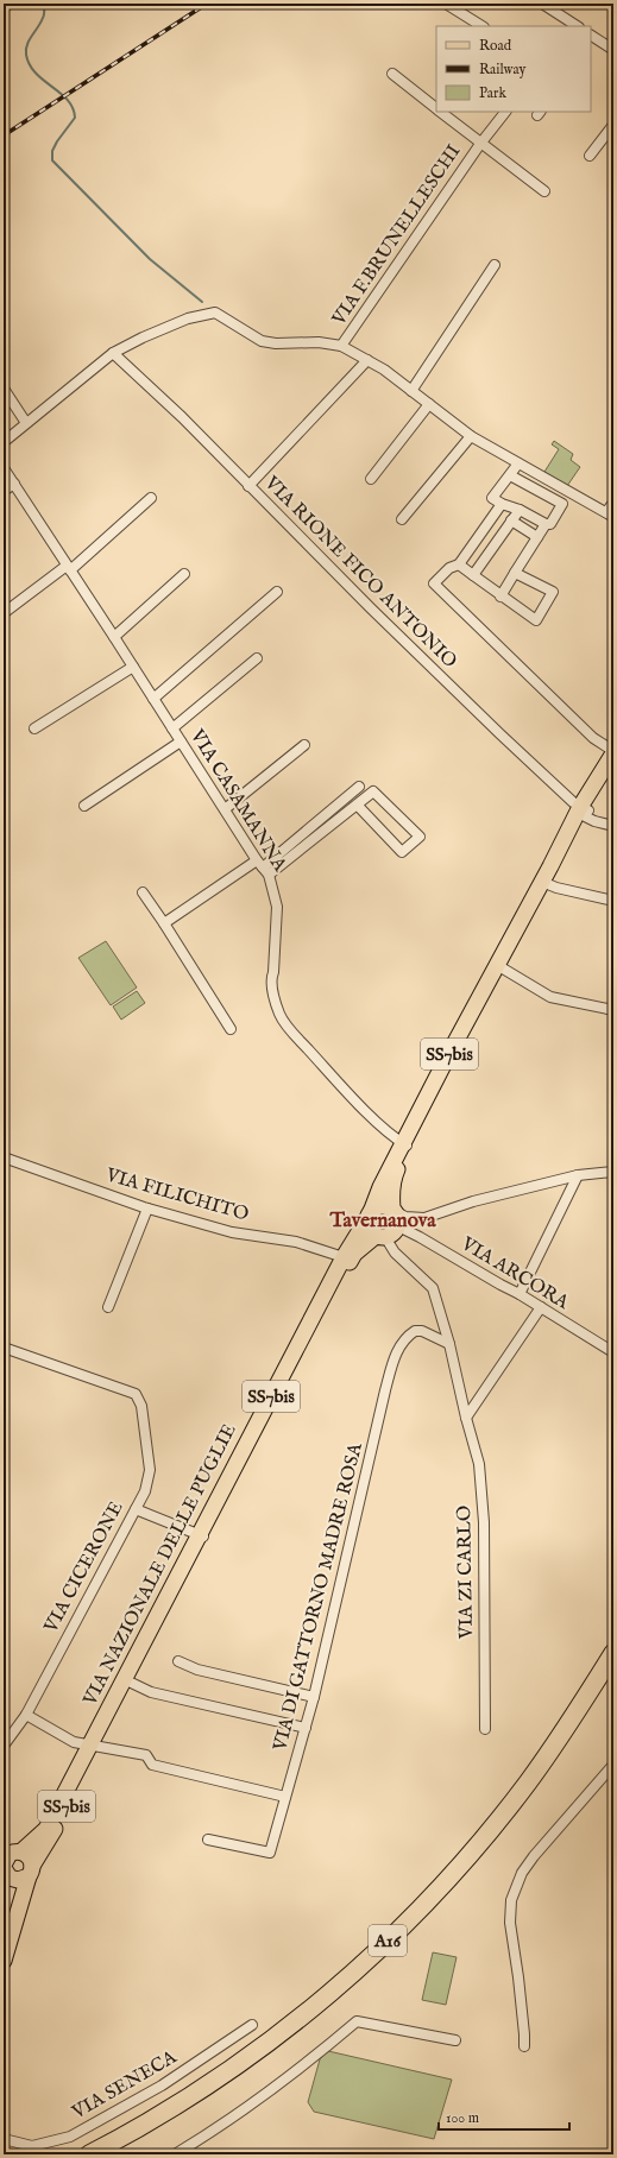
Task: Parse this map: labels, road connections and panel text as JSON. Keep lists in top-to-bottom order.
{
  "streets": {
    "highway": ["A16"],
    "main road": ["SS7bis", "VIA NAZIONALE DELLE PUGLIE"],
    "street": [
      "VIA F.BRUNELLESCHI",
      "VIA RIONE FICO ANTONIO",
      "VIA CASAMANNA",
      "VIA FILICHITO",
      "VIA ARCORA",
      "VIA CICERONE",
      "VIA ZI CARLO",
      "VIA DI GATTORNO MADRE ROSA",
      "VIA SENECA"
    ]
  },
  "crossings": [
    ["VIA RIONE FICO ANTONIO", "VIA NAZIONALE DELLE PUGLIE"],
    ["VIA CASAMANNA", "VIA NAZIONALE DELLE PUGLIE"],
    ["SS7bis", "VIA ARCORA"],
    ["SS7bis", "VIA NAZIONALE DELLE PUGLIE"],
    ["SS7bis", "VIA ZI CARLO"],
    ["VIA FILICHITO", "VIA NAZIONALE DELLE PUGLIE"],
    ["VIA ARCORA", "VIA NAZIONALE DELLE PUGLIE"],
    ["VIA ARCORA", "VIA ZI CARLO"],
    ["VIA NAZIONALE DELLE PUGLIE", "VIA ZI CARLO"],
    ["VIA ZI CARLO", "VIA DI GATTORNO MADRE ROSA"]
  ],
  "districts": ["Tavernanova"],
  "legend": ["Road", "Railway", "Park"],
  "scale_bar": "100 m"
}
